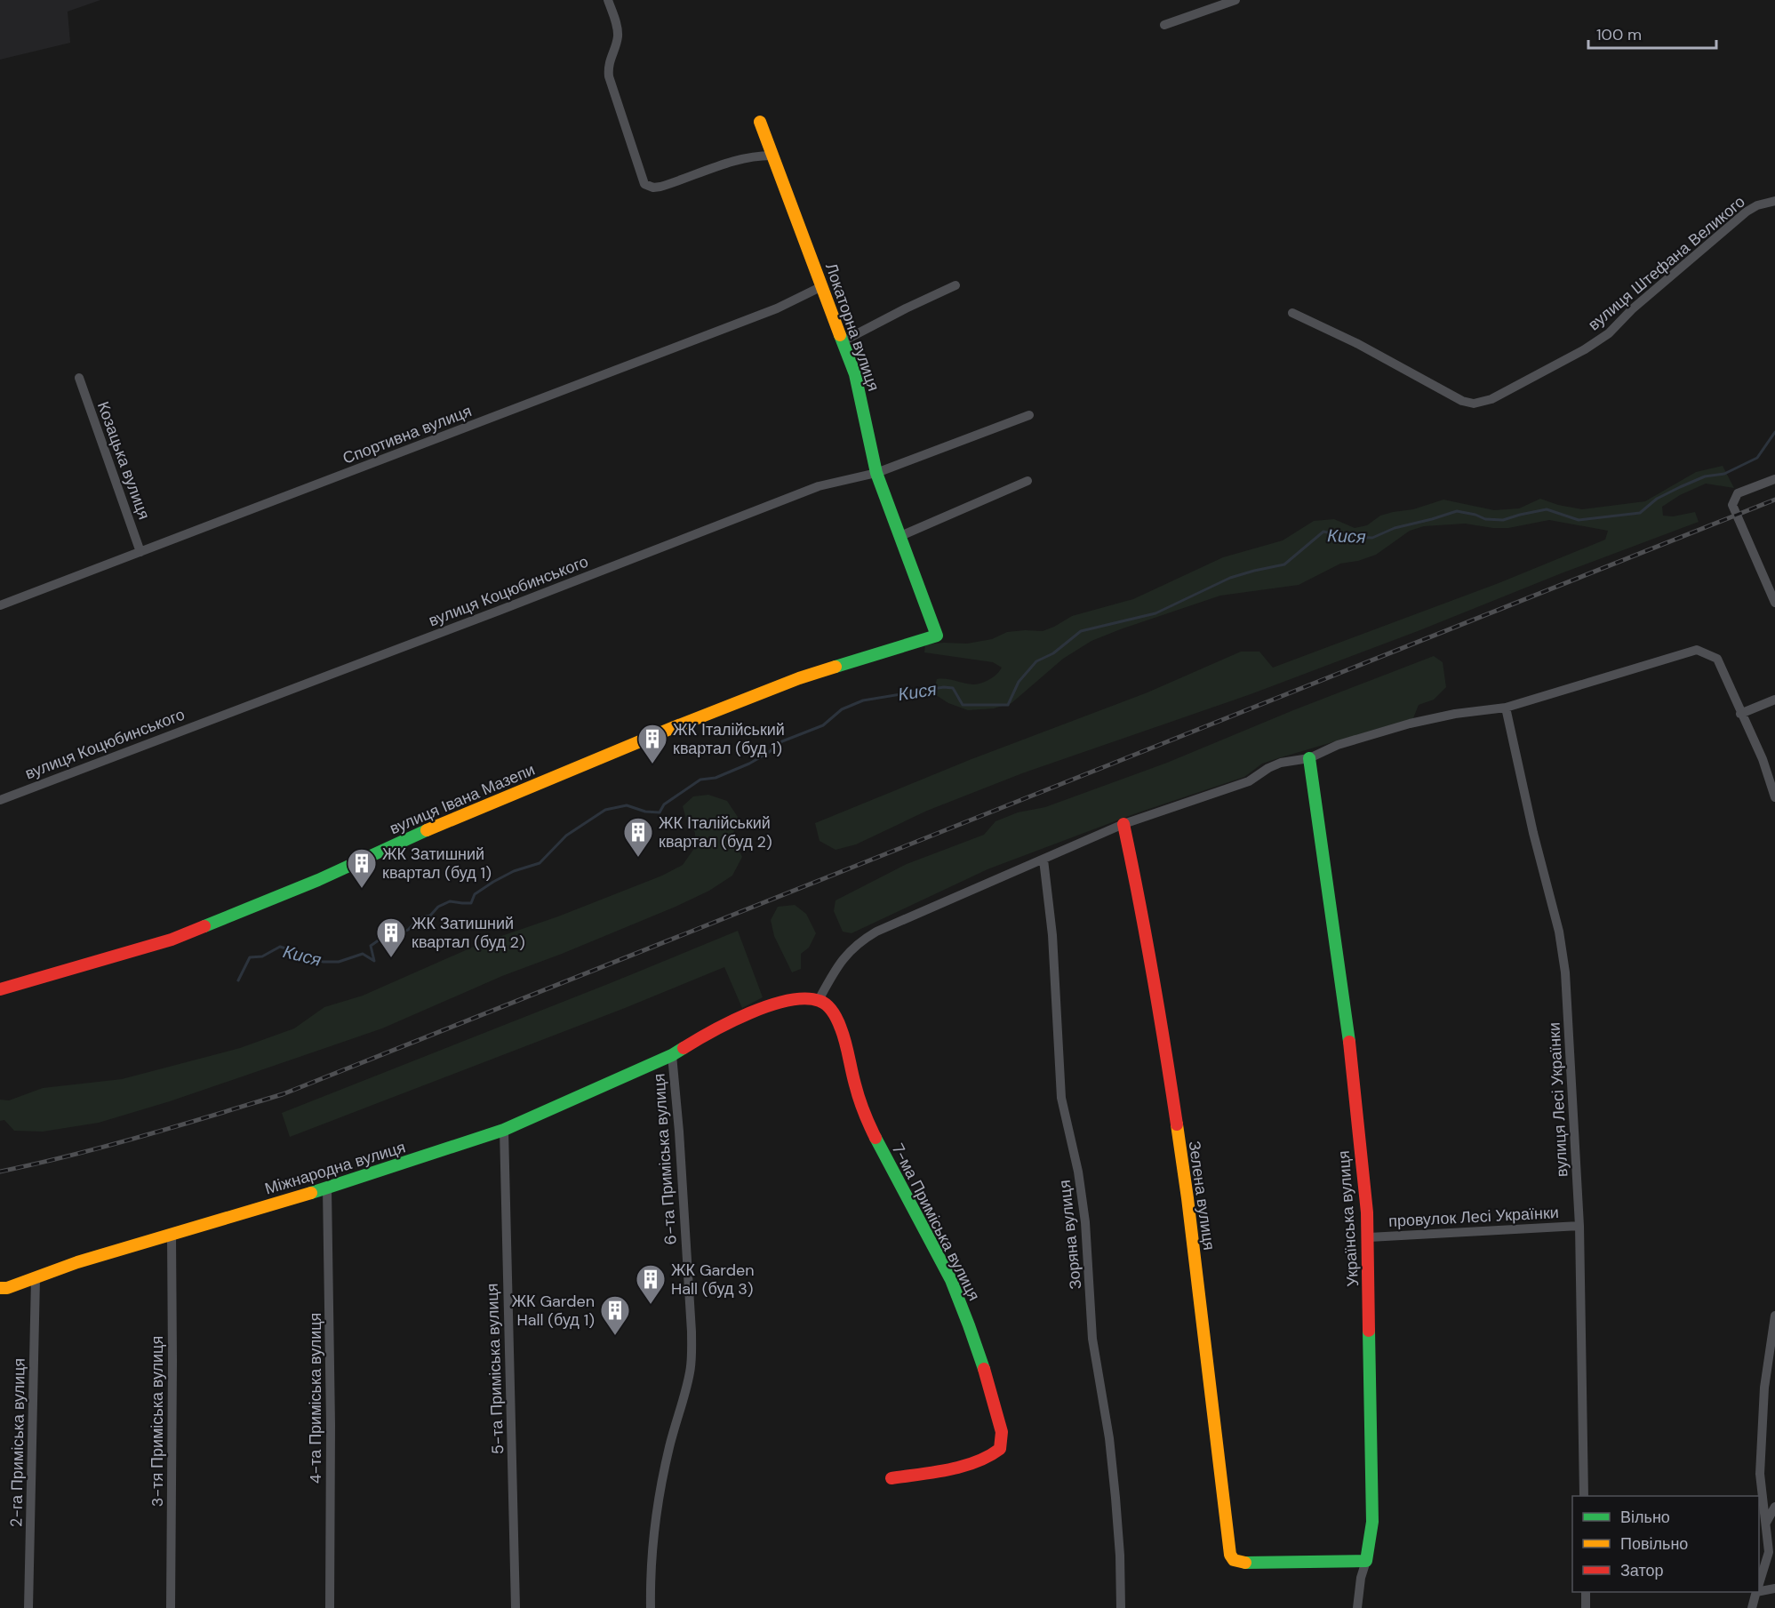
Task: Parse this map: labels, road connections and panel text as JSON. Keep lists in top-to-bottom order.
{
  "streets": {
    "street": [
      "вулиця Штефана Великого",
      "Локаторна вулиця",
      "Спортивна вулиця",
      "Козацька вулиця",
      "вулиця Коцюбинського",
      "вулиця Івана Мазепи",
      "вулиця Лесі Українки",
      "6-та Приміська вулиця",
      "Міжнародна вулиця",
      "Зелена вулиця",
      "провулок Лесі Українки",
      "Українська вулиця",
      "7-ма Приміська вулиця",
      "Зоряна вулиця",
      "5-та Приміська вулиця",
      "4-та Приміська вулиця",
      "3-тя Приміська вулиця",
      "2-га Приміська вулиця"
    ]
  },
  "crossings": [
    ["Локаторна вулиця", "Спортивна вулиця"],
    ["Локаторна вулиця", "вулиця Коцюбинського"],
    ["Локаторна вулиця", "вулиця Івана Мазепи"],
    ["Спортивна вулиця", "Козацька вулиця"],
    ["вулиця Лесі Українки", "провулок Лесі Українки"],
    ["6-та Приміська вулиця", "Міжнародна вулиця"],
    ["Міжнародна вулиця", "7-ма Приміська вулиця"],
    ["Міжнародна вулиця", "5-та Приміська вулиця"],
    ["Міжнародна вулиця", "4-та Приміська вулиця"],
    ["Міжнародна вулиця", "3-тя Приміська вулиця"],
    ["Міжнародна вулиця", "2-га Приміська вулиця"],
    ["Зелена вулиця", "Українська вулиця"],
    ["провулок Лесі Українки", "Українська вулиця"]
  ],
  "water": ["Кися"],
  "places": {
    "building": [
      "ЖК Італійський квартал (буд 1)",
      "ЖК Італійський квартал (буд 2)",
      "ЖК Затишний квартал (буд 1)",
      "ЖК Затишний квартал (буд 2)",
      "ЖК Garden Hall (буд 3)",
      "ЖК Garden Hall (буд 1)"
    ]
  },
  "legend": ["Вільно", "Повільно", "Затор"],
  "scale_bar": "100 m"
}
